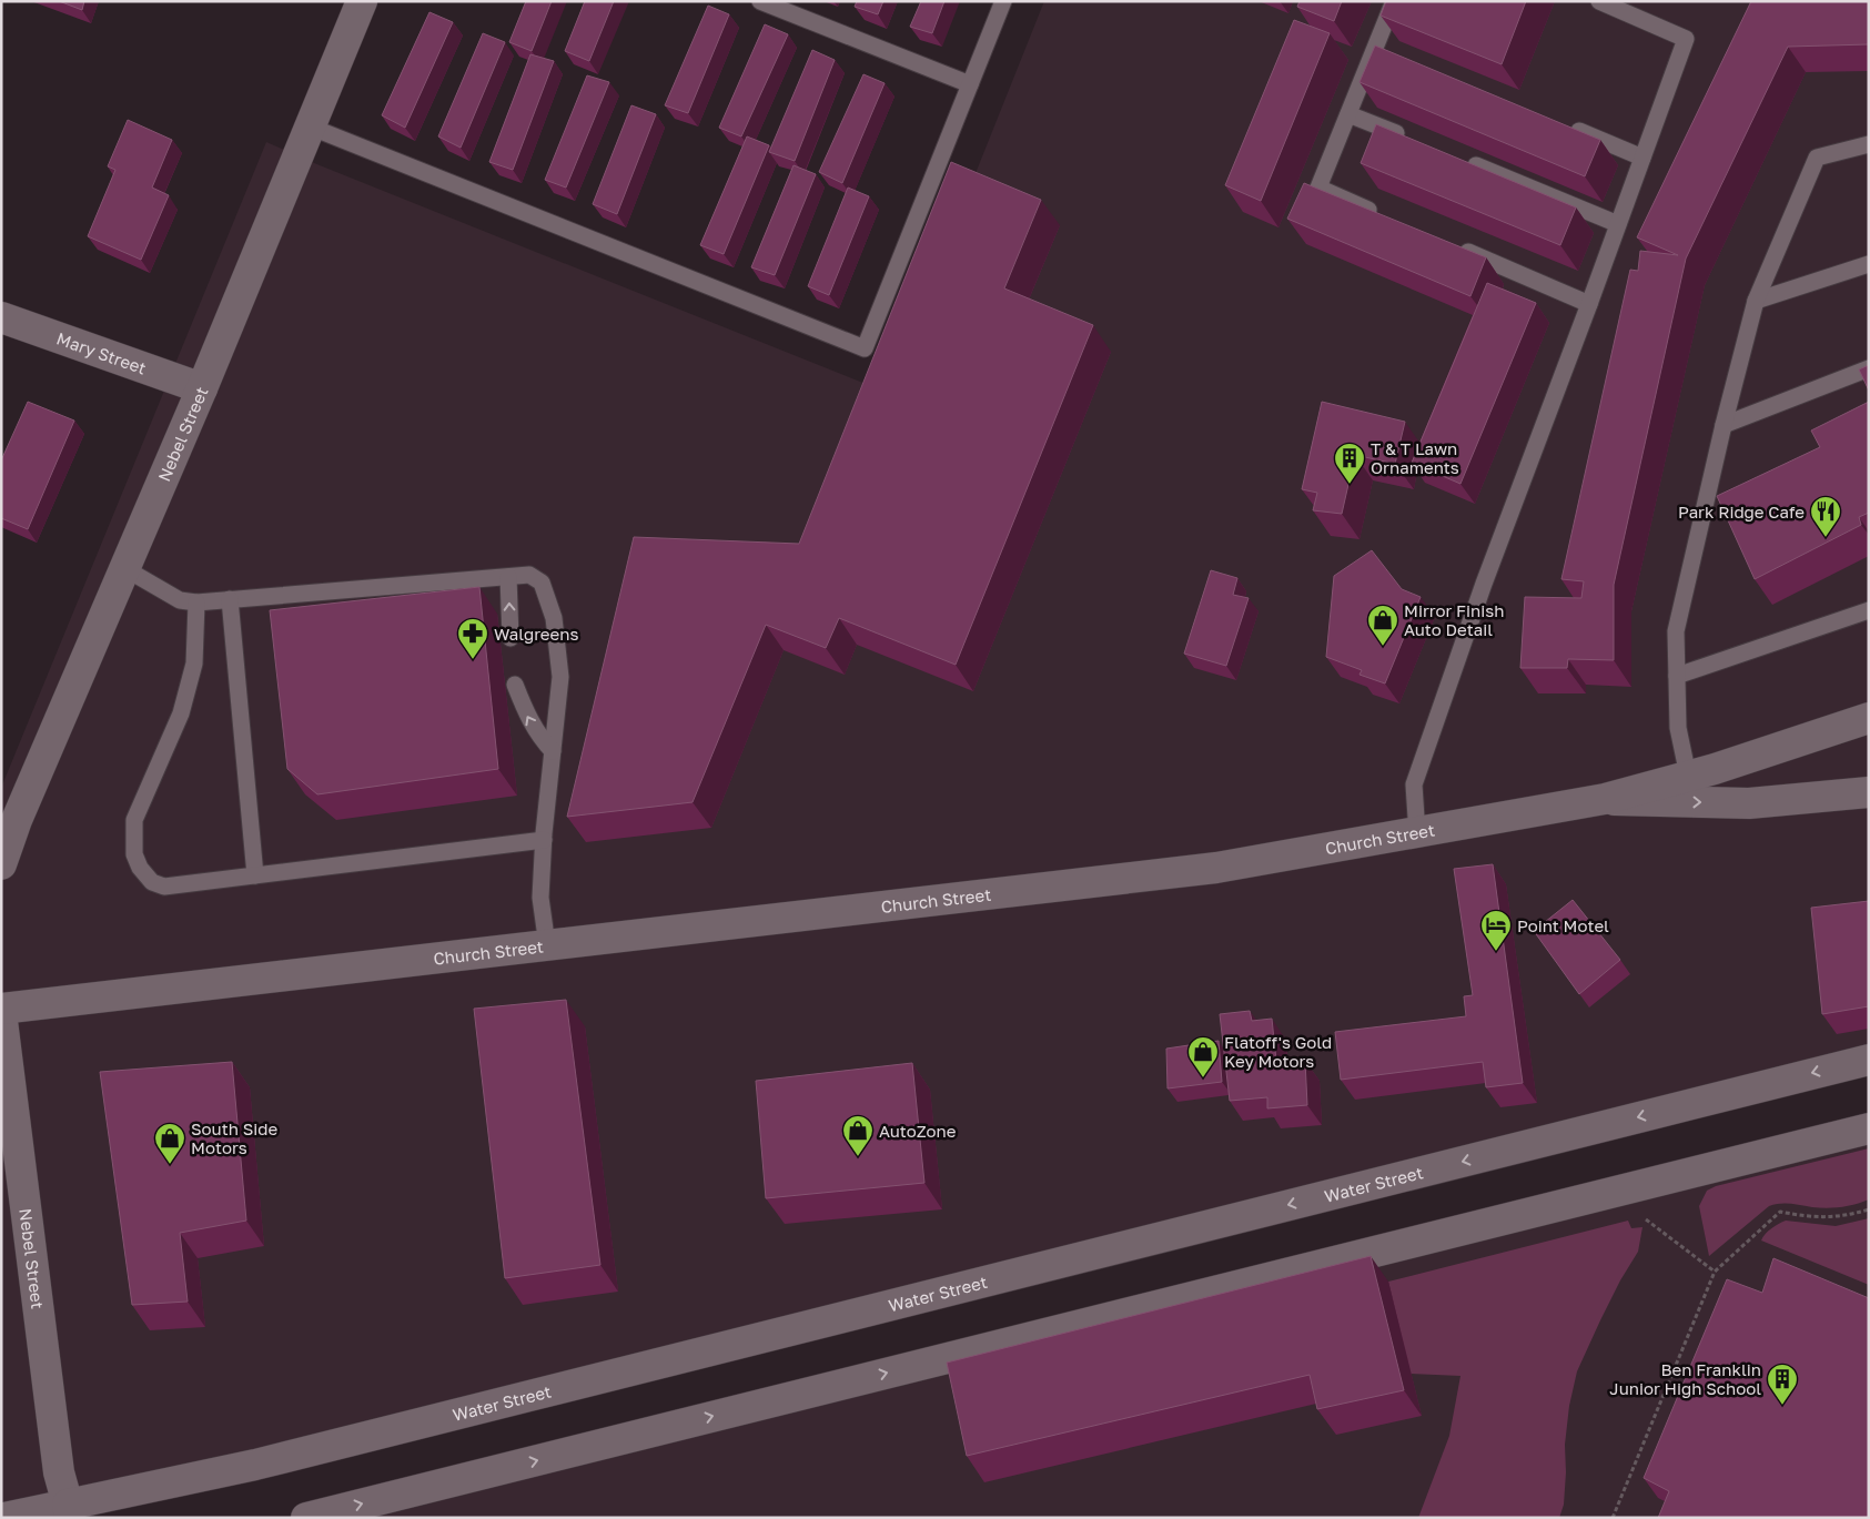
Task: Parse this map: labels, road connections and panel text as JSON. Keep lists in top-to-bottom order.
{
  "streets": {
    "main road": [
      "Mary Street",
      "Nebel Street",
      "Church Street",
      "Water Street"
    ]
  },
  "crossings": [
    ["Mary Street", "Nebel Street"],
    ["Nebel Street", "Church Street"],
    ["Nebel Street", "Water Street"]
  ],
  "places": {
    "building": ["T & T Lawn Ornaments", "Ben Franklin Junior High School"],
    "restaurant": ["Park Ridge Cafe"],
    "shop": [
      "Mirror Finish Auto Detail",
      "Flatoff's Gold Key Motors",
      "AutoZone",
      "South Side Motors"
    ],
    "pharmacy": ["Walgreens"],
    "hotel": ["Point Motel"]
  }
}
